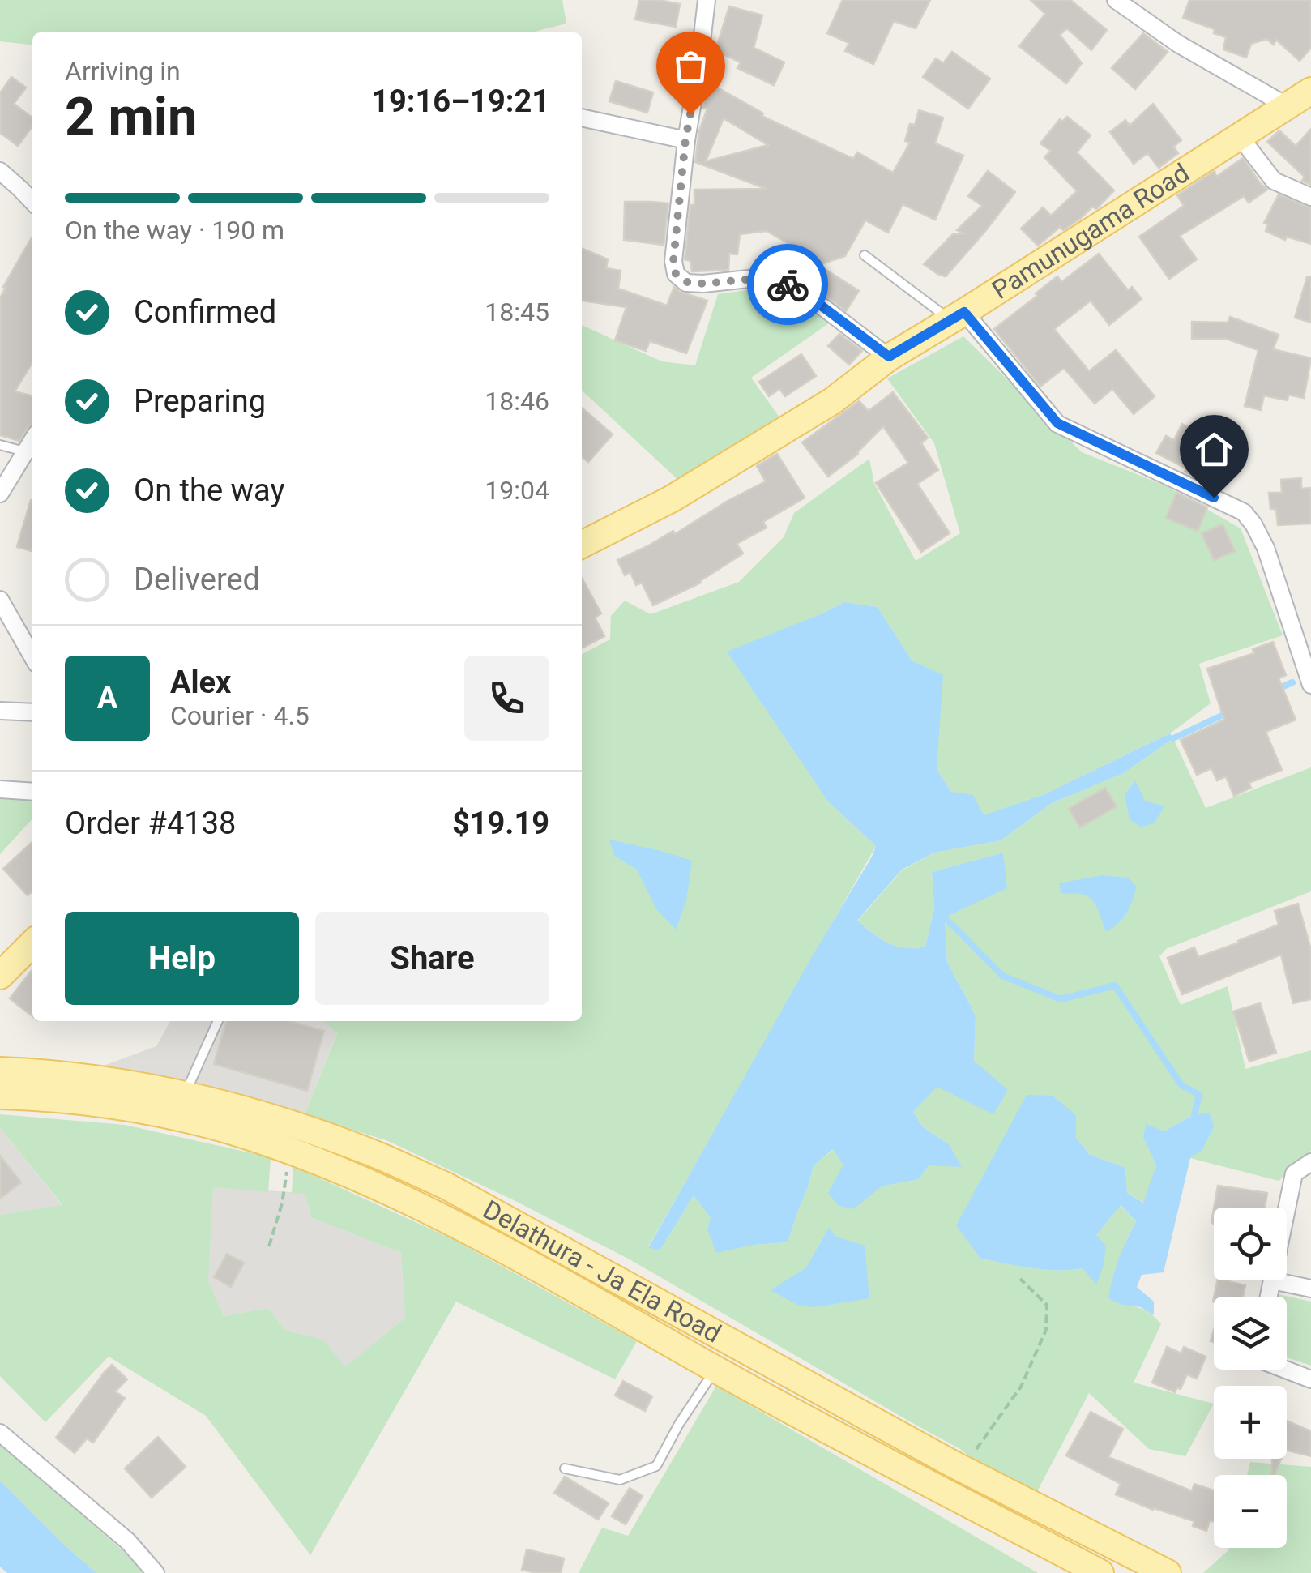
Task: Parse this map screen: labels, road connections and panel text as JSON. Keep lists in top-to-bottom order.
{
  "streets": {
    "main road": ["Pamunugama Road", "Delathura - Ja Ela Road"]
  },
  "page": {
    "heading": ["2 min", "Arriving in", "19:16–19:21"],
    "panel": [
      "Alex",
      "Courier · 4.5",
      "Order #4138",
      "$19.19"
    ],
    "bar": "On the way · 190 m",
    "list": [
      ["Confirmed", "18:45"],
      ["Preparing", "18:46"],
      ["On the way", "19:04"],
      "Delivered"
    ],
    "round": "A",
    "buttons": ["Help", "Share"],
    "map_buttons": ["+", "−"]
  }
}
